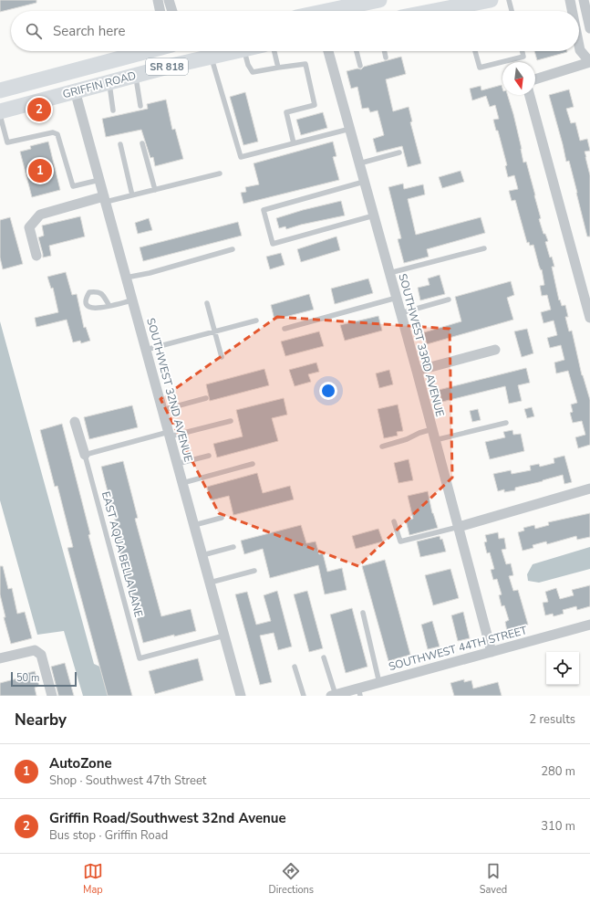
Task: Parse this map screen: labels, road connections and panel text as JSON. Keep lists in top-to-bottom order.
{
  "streets": {
    "main road": ["SR 818", "GRIFFIN ROAD"],
    "street": ["SOUTHWEST 33RD AVENUE", "SOUTHWEST 32ND AVENUE", "SOUTHWEST 44TH STREET"],
    "lane": ["EAST AQUA BELLA LANE"]
  },
  "crossings": [
    ["GRIFFIN ROAD", "SOUTHWEST 32ND AVENUE"],
    ["SOUTHWEST 33RD AVENUE", "SOUTHWEST 44TH STREET"],
    ["SOUTHWEST 32ND AVENUE", "EAST AQUA BELLA LANE"]
  ],
  "scale_bar": "50 m",
  "north": "bottom",
  "page": {
    "search": "Search here",
    "pins": ["2", "1"],
    "scale": "50 m",
    "heading": ["Nearby", "2 results"],
    "list": [
      {
        "mark": "1",
        "name": "AutoZone",
        "note": "Shop · Southwest 47th Street",
        "value": "280 m"
      },
      {
        "mark": "2",
        "name": "Griffin Road/Southwest 32nd Avenue",
        "note": "Bus stop · Griffin Road",
        "value": "310 m"
      }
    ],
    "nav": ["Map", "Directions", "Saved"]
  }
}
